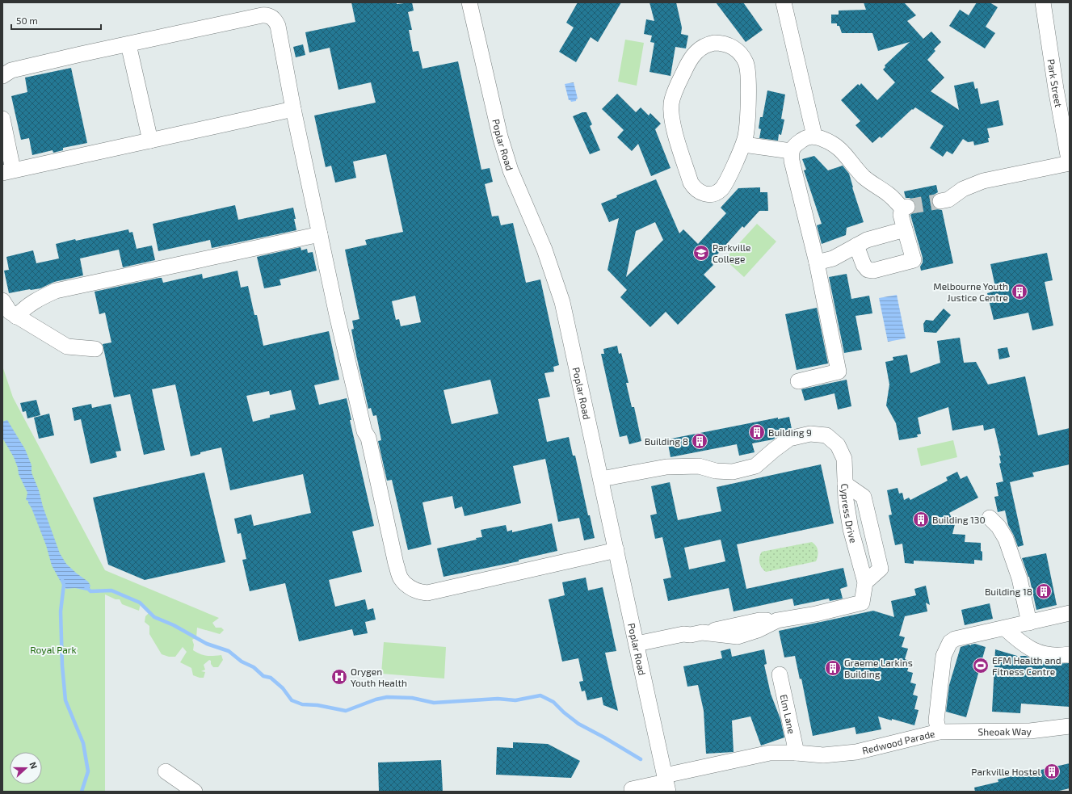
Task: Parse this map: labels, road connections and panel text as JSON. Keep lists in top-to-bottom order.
{
  "streets": {
    "street": [
      "Park Street",
      "Poplar Road",
      "Cypress Drive",
      "Elm Lane",
      "Sheoak Way",
      "Redwood Parade"
    ]
  },
  "crossings": [
    ["Poplar Road", "Cypress Drive"],
    ["Poplar Road", "Redwood Parade"],
    ["Elm Lane", "Redwood Parade"],
    ["Sheoak Way", "Redwood Parade"]
  ],
  "parks": ["Royal Park"],
  "places": {
    "school or university": ["Parkville College"],
    "building": [
      "Melbourne Youth Justice Centre",
      "Building 9",
      "Building 8",
      "Building 130",
      "Building 18",
      "Graeme Larkins Building",
      "Parkville Hostel"
    ],
    "sports": ["EFM Health and Fitness Centre"],
    "hospital": ["Orygen Youth Health"]
  },
  "scale_bar": "50 m",
  "north": "right"
}
